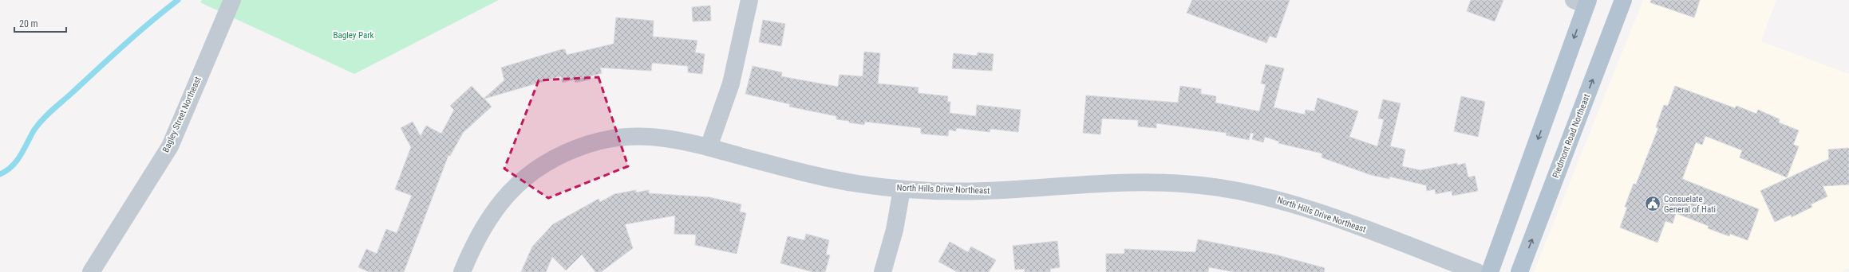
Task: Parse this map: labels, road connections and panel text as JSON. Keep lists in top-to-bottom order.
{
  "streets": {
    "main road": ["Piedmont Road Northeast"],
    "street": ["Bagley Street Northeast", "North Hills Drive Northeast"]
  },
  "parks": ["Bagley Park"],
  "places": {
    "public building": ["Consuelate General of Hati"]
  },
  "scale_bar": "20 m"
}
